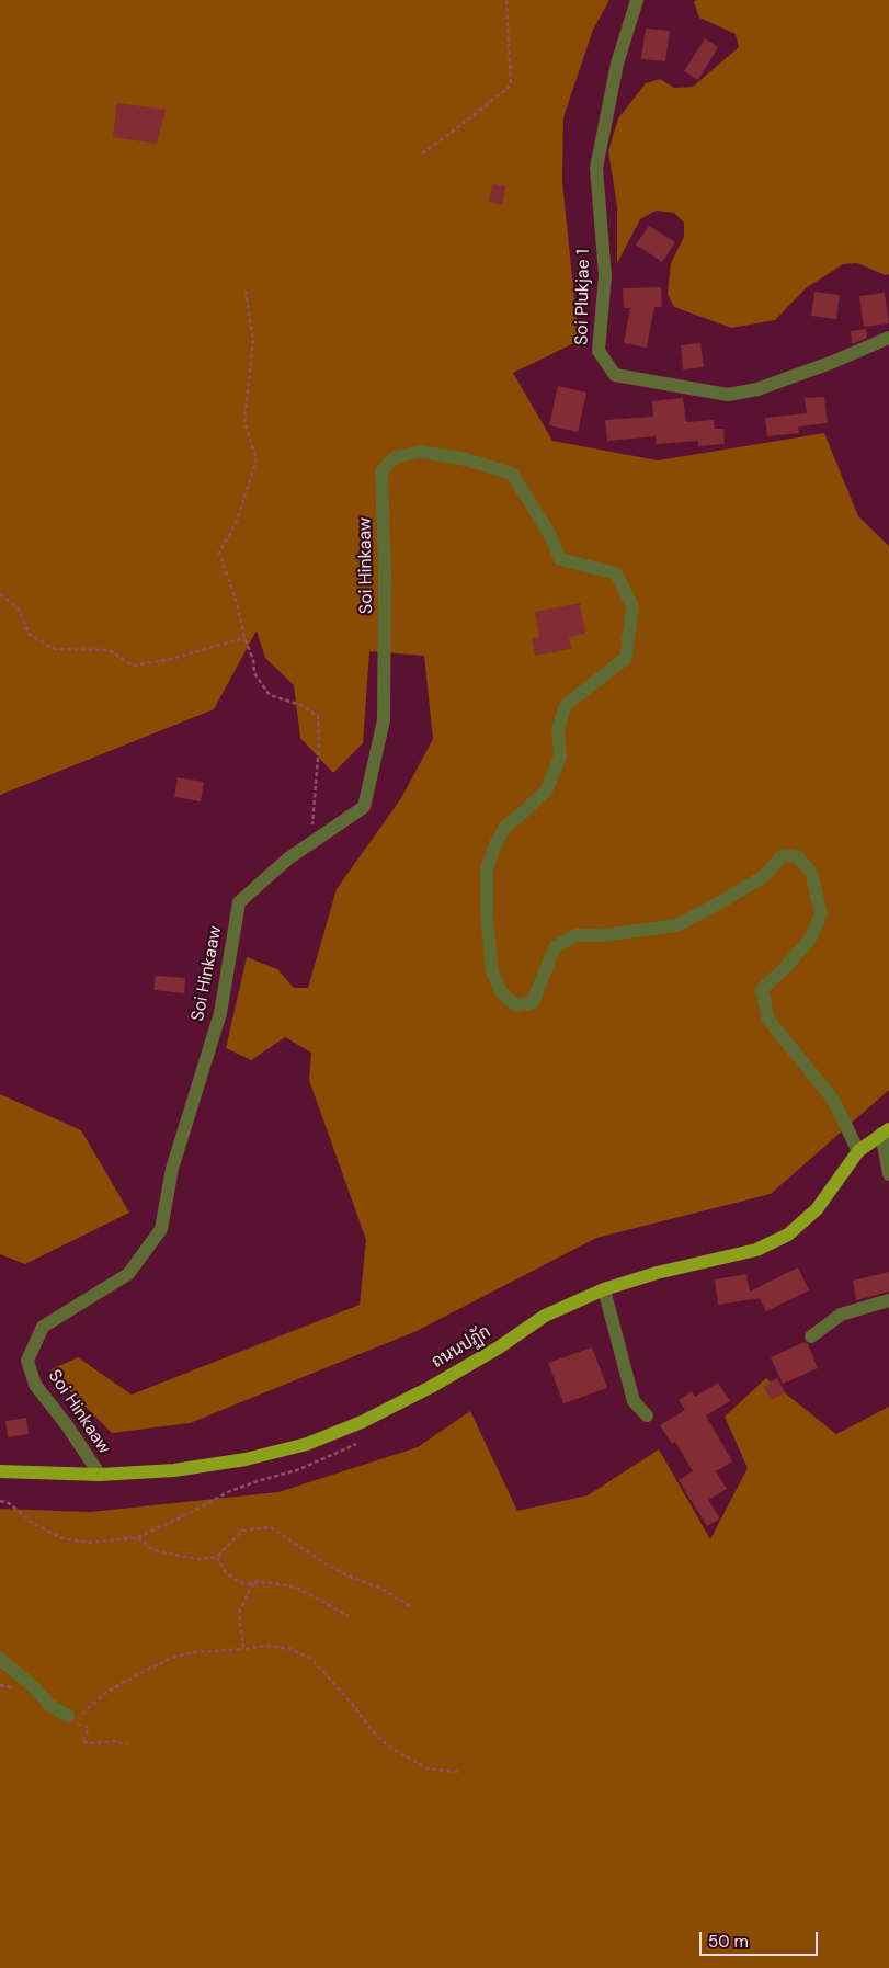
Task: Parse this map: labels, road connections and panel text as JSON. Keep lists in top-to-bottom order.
{
  "streets": {
    "main road": ["ถนนปฏัก"],
    "street": ["Soi Plukjae 1", "Soi Hinkaaw"]
  },
  "crossings": [
    ["Soi Hinkaaw", "ถนนปฏัก"]
  ],
  "scale_bar": "50 m"
}
